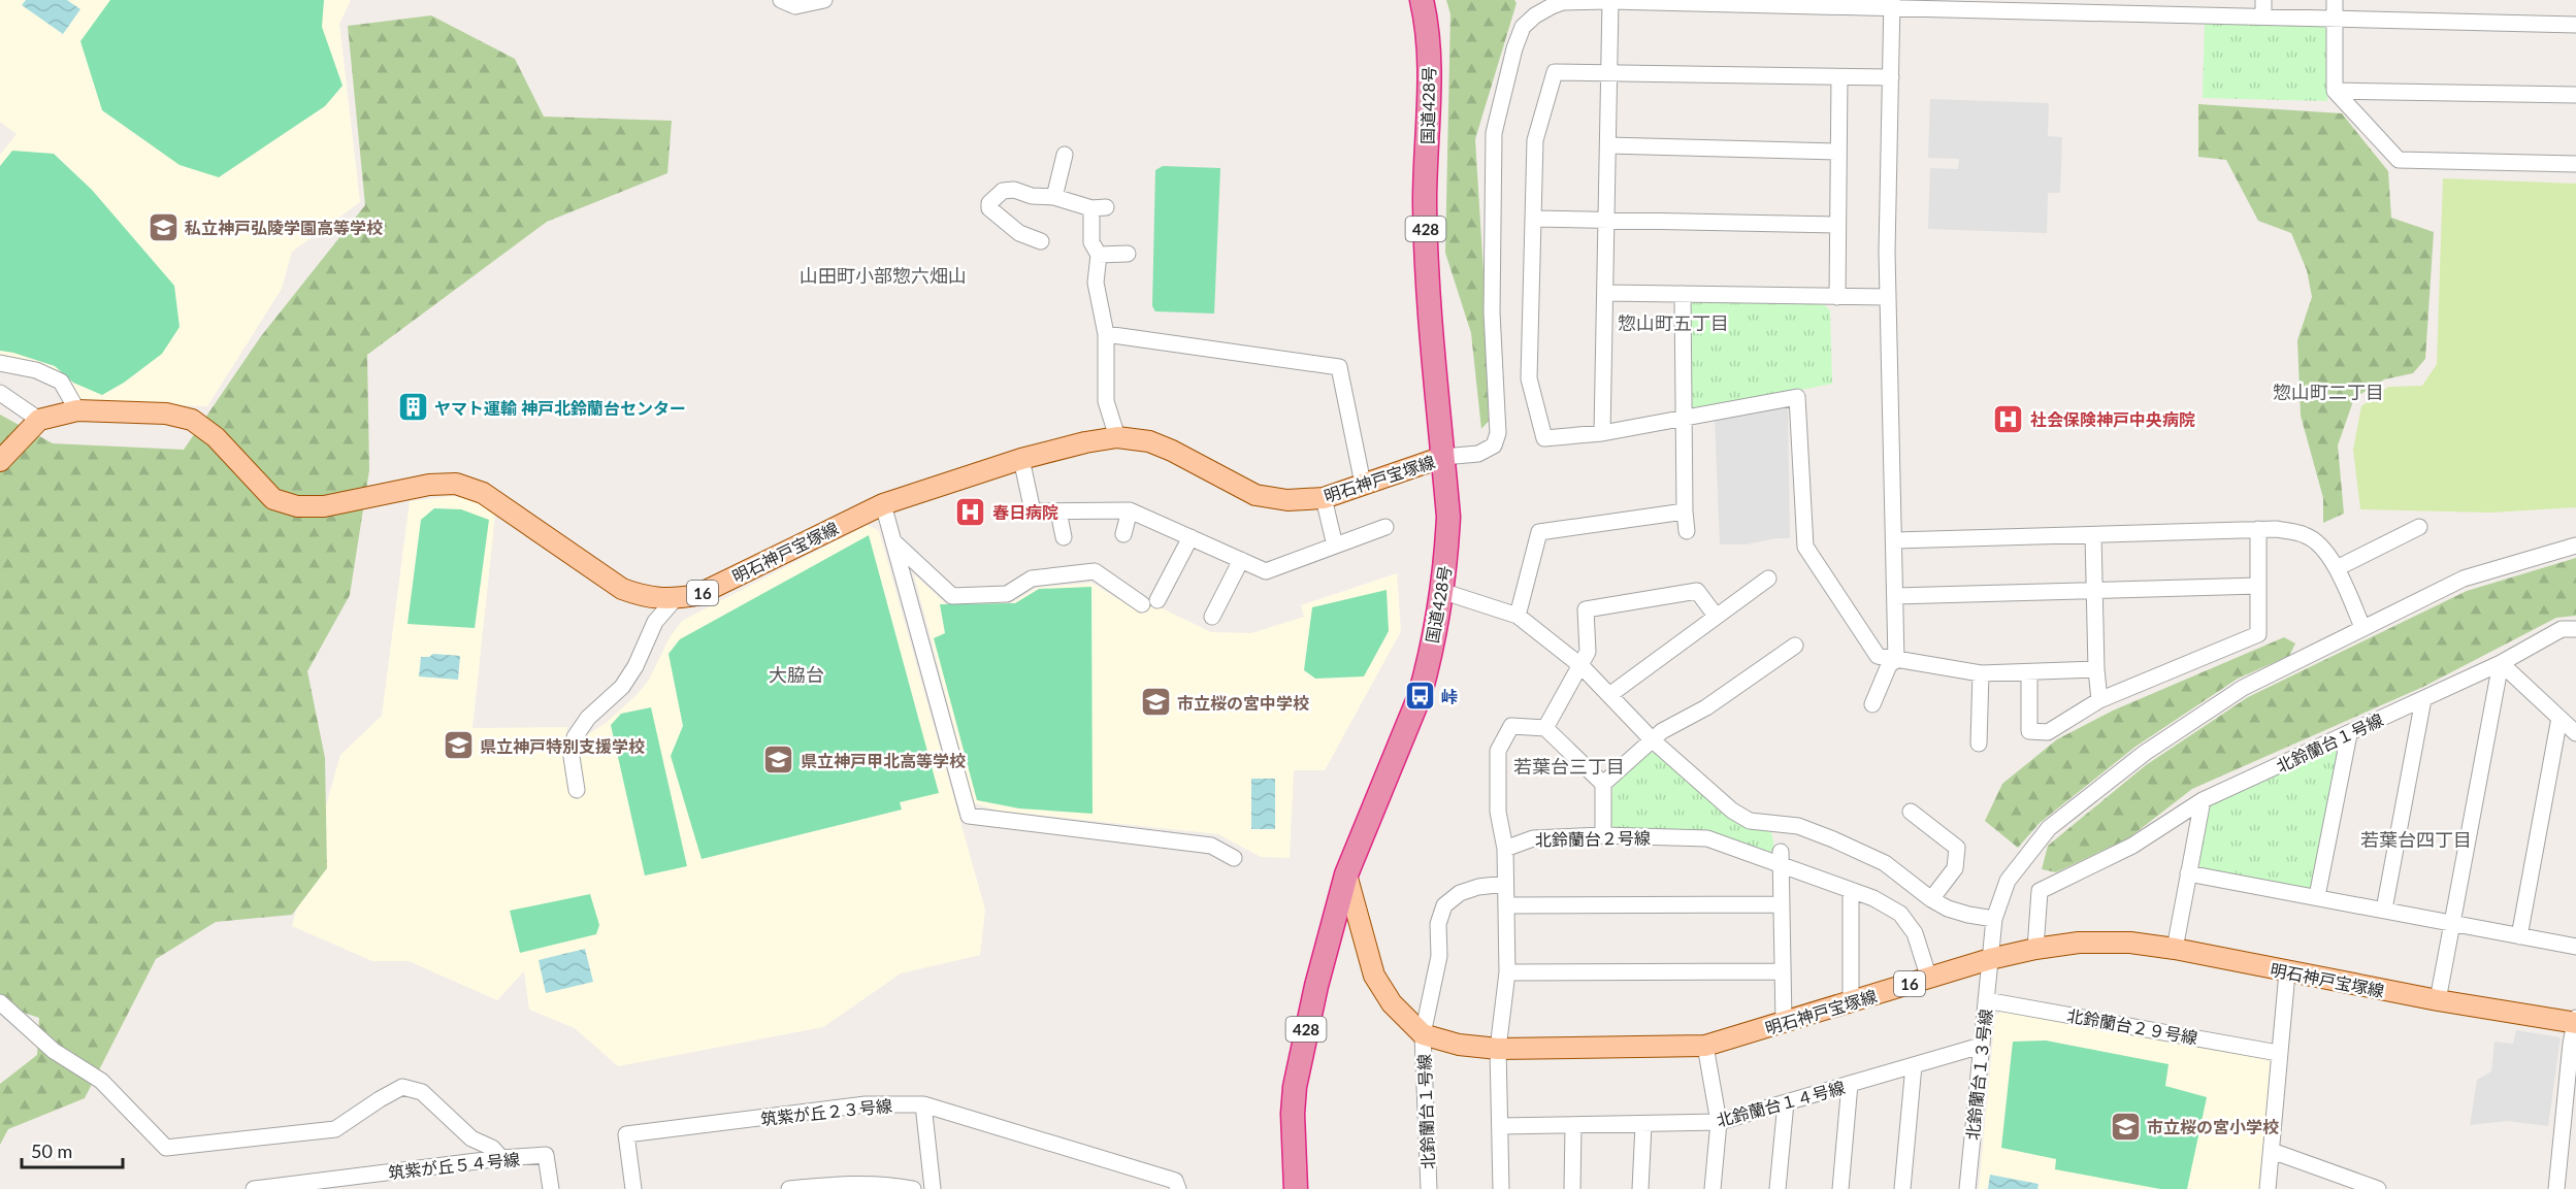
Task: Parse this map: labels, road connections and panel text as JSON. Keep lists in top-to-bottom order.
{
  "streets": {
    "highway": ["国道428号", "428"],
    "main road": ["明石神戸宝塚線", "16"],
    "street": [
      "北鈴蘭台１号線",
      "北鈴蘭台２号線",
      "北鈴蘭台２９号線",
      "北鈴蘭台１３号線",
      "北鈴蘭台１４号線",
      "筑紫が丘２３号線",
      "筑紫が丘５４号線"
    ]
  },
  "crossings": [
    ["国道428号", "明石神戸宝塚線"],
    ["明石神戸宝塚線", "北鈴蘭台１号線"],
    ["明石神戸宝塚線", "北鈴蘭台２号線"],
    ["明石神戸宝塚線", "北鈴蘭台１３号線"],
    ["北鈴蘭台２９号線", "北鈴蘭台１３号線"],
    ["北鈴蘭台１３号線", "北鈴蘭台１４号線"]
  ],
  "districts": [
    "山田町小部惣六畑山",
    "惣山町五丁目",
    "惣山町二丁目",
    "大脇台",
    "若葉台三丁目",
    "若葉台四丁目"
  ],
  "places": {
    "school or university": [
      "私立神戸弘陵学園高等学校",
      "市立桜の宮中学校",
      "県立神戸特別支援学校",
      "県立神戸甲北高等学校",
      "市立桜の宮小学校"
    ],
    "building": ["ヤマト運輸 神戸北鈴蘭台センター"],
    "hospital": ["社会保険神戸中央病院", "春日病院"],
    "bus stop": ["峠"]
  },
  "scale_bar": "50 m"
}
